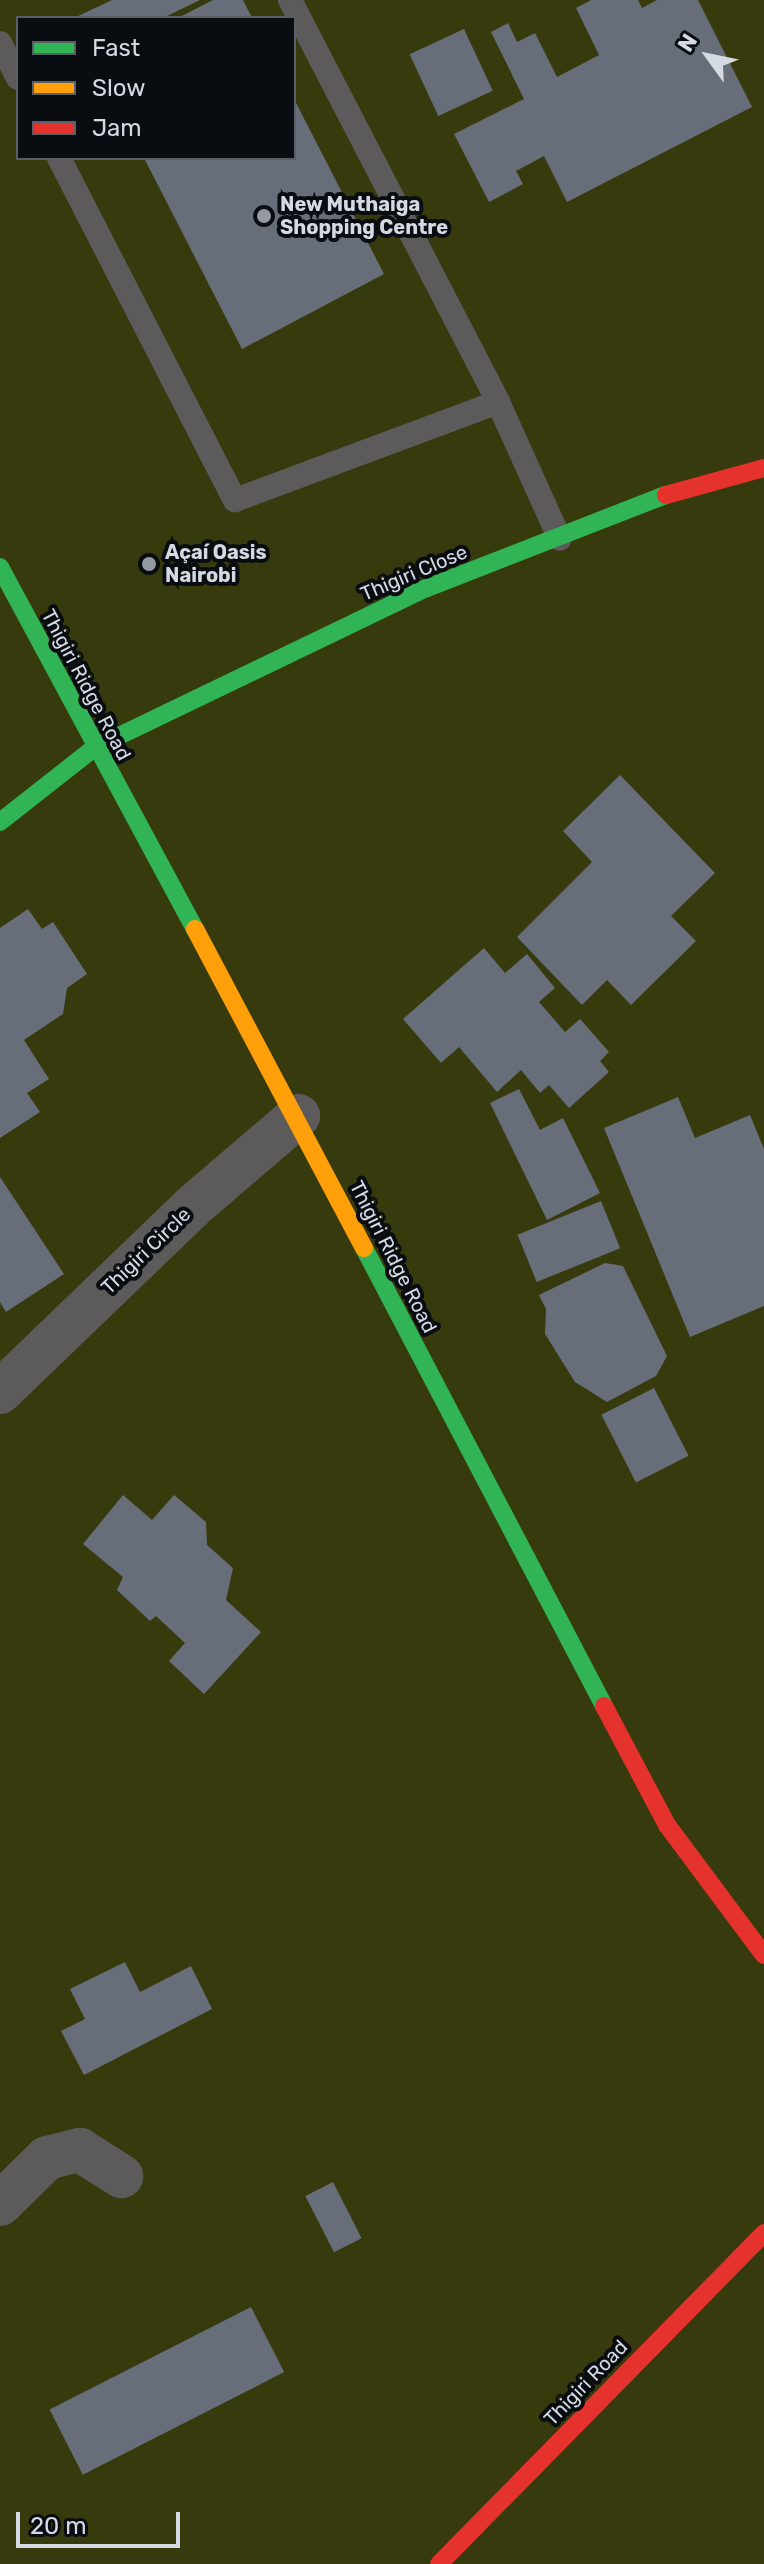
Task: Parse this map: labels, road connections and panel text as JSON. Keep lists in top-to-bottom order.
{
  "streets": {
    "street": [
      "Thigiri Close",
      "Thigiri Ridge Road",
      "Thigiri Circle",
      "Thigiri Road"
    ]
  },
  "crossings": [
    ["Thigiri Close", "Thigiri Ridge Road"],
    ["Thigiri Ridge Road", "Thigiri Circle"]
  ],
  "places": ["New Muthaiga Shopping Centre", "Açaí Oasis Nairobi"],
  "legend": ["Fast", "Slow", "Jam"],
  "scale_bar": "20 m",
  "north": "top left"
}
